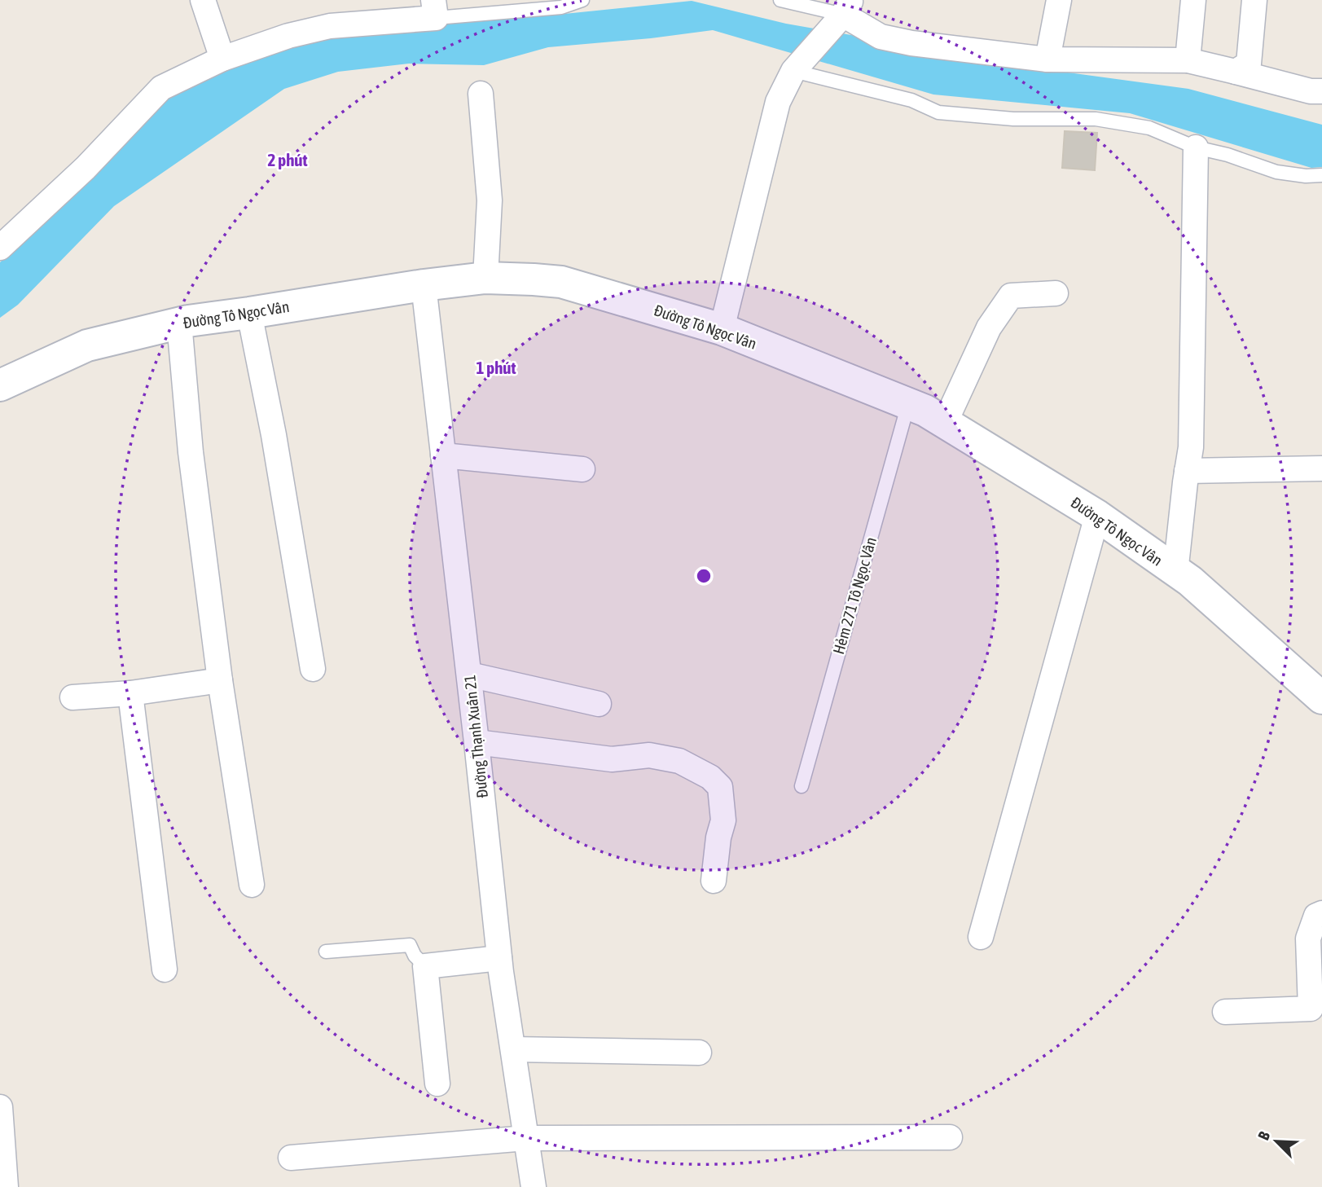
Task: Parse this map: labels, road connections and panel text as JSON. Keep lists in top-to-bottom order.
{
  "streets": {
    "street": ["Đường Tô Ngọc Vân", "Đường Thạnh Xuân 21"],
    "lane": ["Hẻm 271 Tô Ngọc Vân"]
  },
  "crossings": [
    ["Đường Tô Ngọc Vân", "Hẻm 271 Tô Ngọc Vân"],
    ["Đường Tô Ngọc Vân", "Đường Thạnh Xuân 21"]
  ],
  "north": "top left",
  "rings": ["2 phút", "1 phút"]
}
